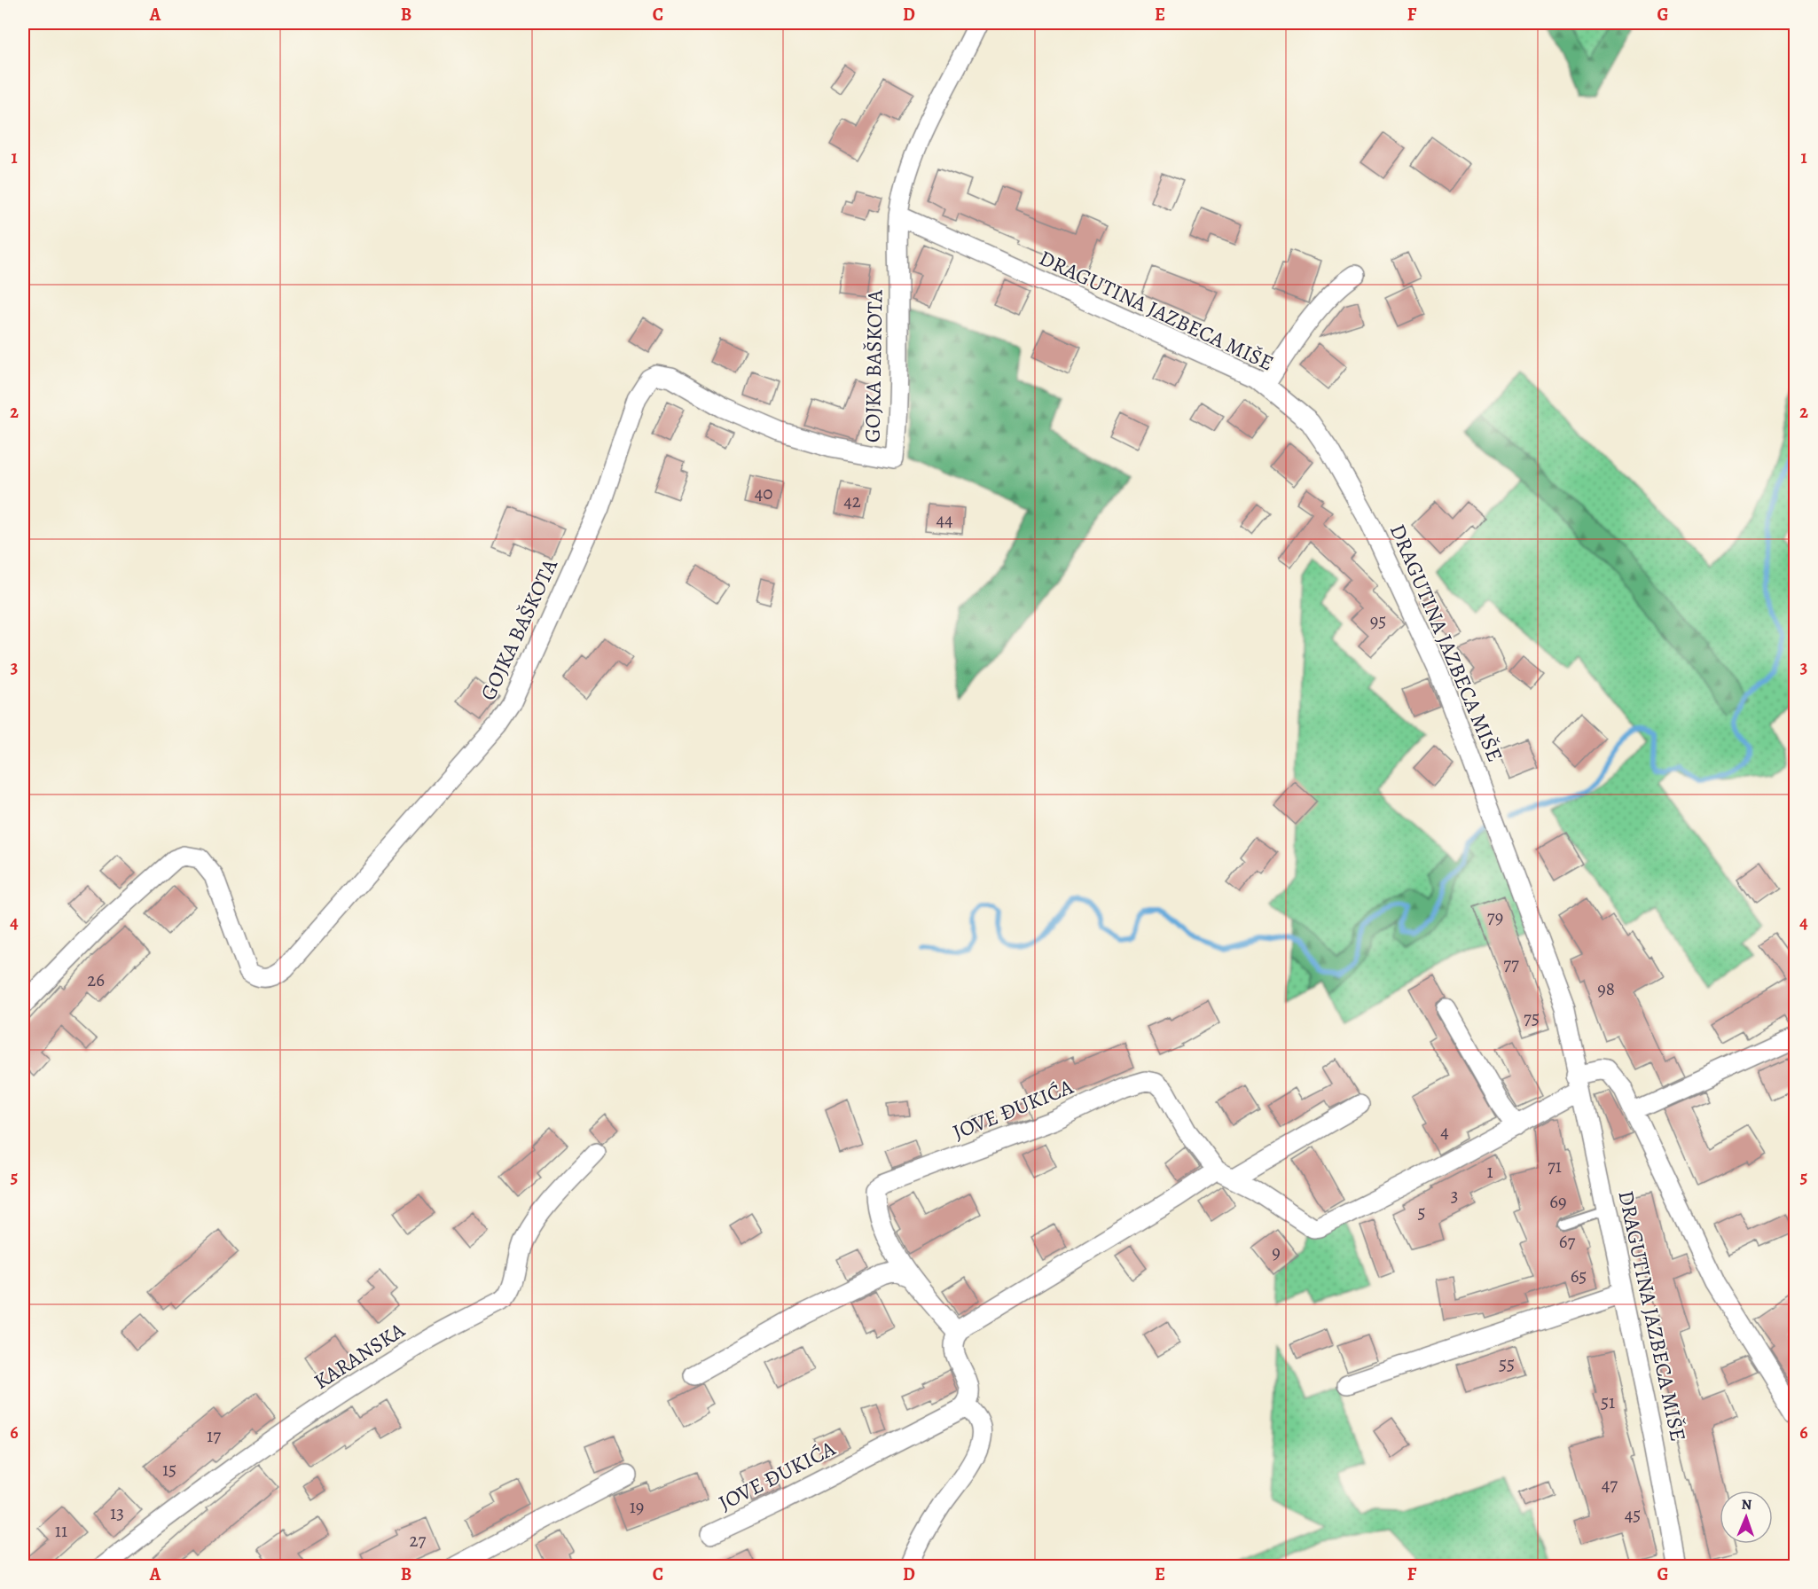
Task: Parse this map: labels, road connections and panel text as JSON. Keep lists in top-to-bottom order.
{
  "streets": {
    "street": [
      "DRAGUTINA JAZBECA MIŠE",
      "GOJKA BAŠKOTA",
      "JOVE ĐUKIĆA",
      "KARANSKA"
    ]
  },
  "crossings": [
    ["DRAGUTINA JAZBECA MIŠE", "GOJKA BAŠKOTA"]
  ],
  "house_numbers": [
    "40",
    "42",
    "44",
    "95",
    "79",
    "77",
    "26",
    "98",
    "75",
    "4",
    "71",
    "1",
    "3",
    "69",
    "5",
    "67",
    "9",
    "65",
    "55",
    "51",
    "17",
    "15",
    "47",
    "19",
    "13",
    "45",
    "11",
    "27"
  ],
  "north": "top",
  "grid": {
    "columns": [
      "A",
      "B",
      "C",
      "D",
      "E",
      "F",
      "G"
    ],
    "rows": [
      "1",
      "2",
      "3",
      "4",
      "5",
      "6"
    ]
  }
}
